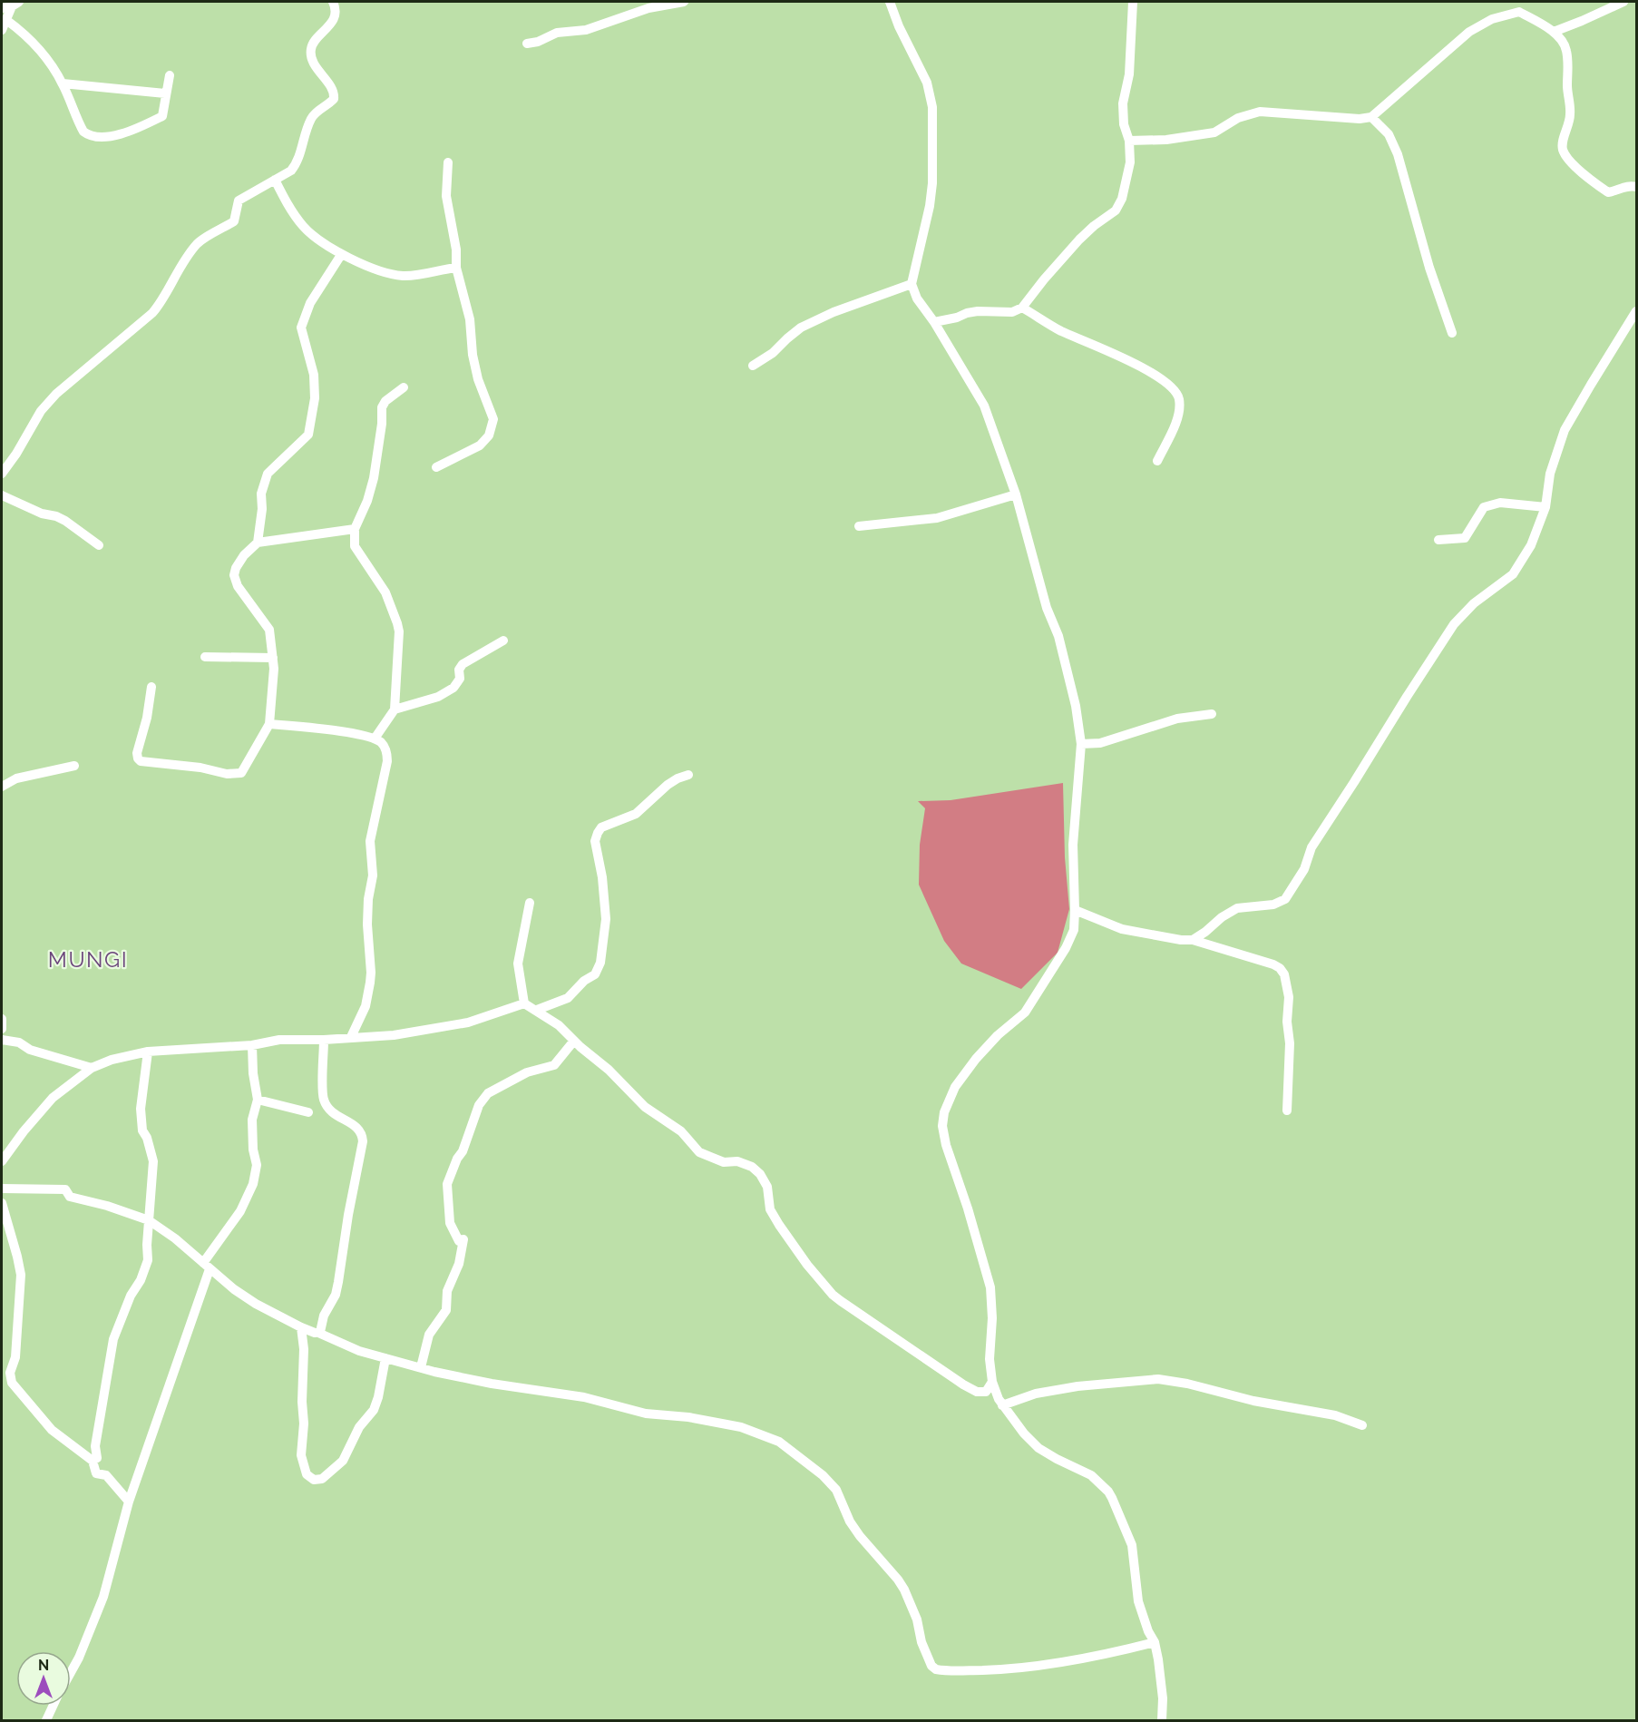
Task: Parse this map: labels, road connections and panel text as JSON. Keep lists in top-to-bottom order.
{
  "districts": ["MUNGI"],
  "north": "top"
}
